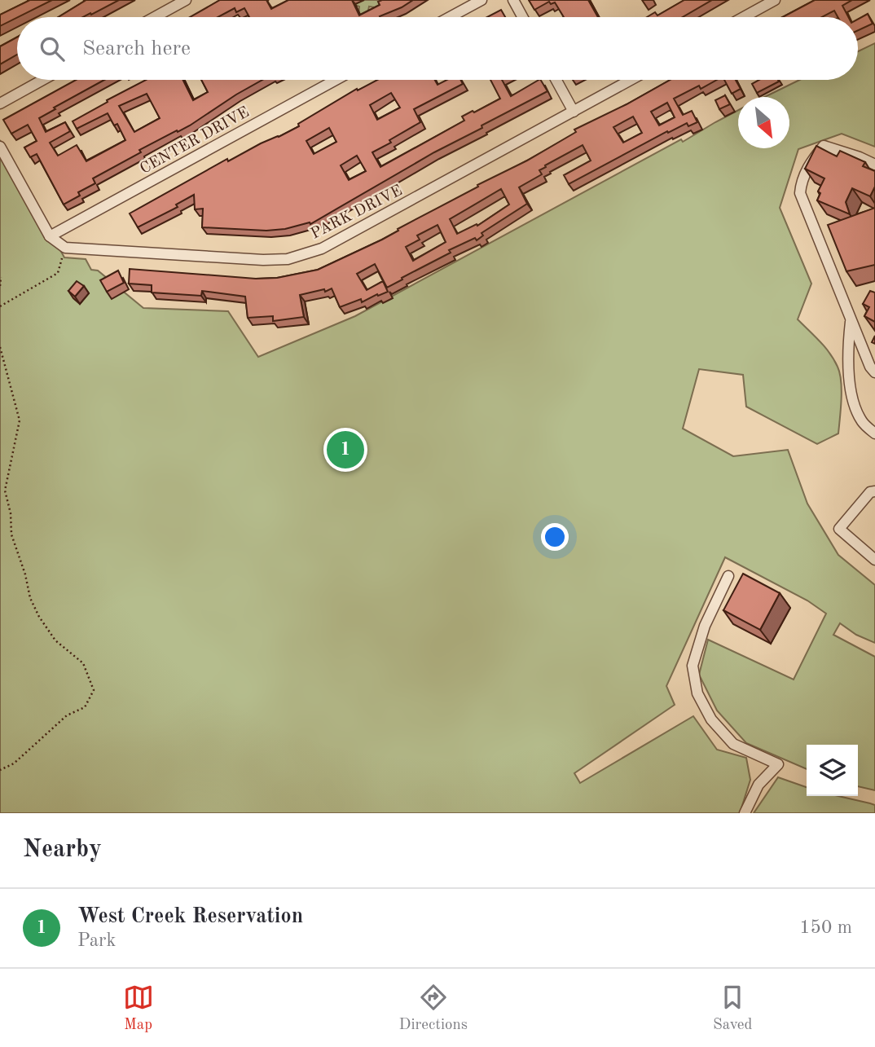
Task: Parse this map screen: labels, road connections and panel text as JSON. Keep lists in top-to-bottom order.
{
  "streets": {
    "street": ["CENTER DRIVE", "PARK DRIVE"]
  },
  "crossings": [
    ["CENTER DRIVE", "PARK DRIVE"]
  ],
  "north": "bottom right",
  "page": {
    "search": "Search here",
    "pins": "1",
    "heading": "Nearby",
    "list": [
      {
        "mark": "1",
        "name": "West Creek Reservation",
        "note": "Park",
        "value": "150 m"
      }
    ],
    "nav": ["Map", "Directions", "Saved"]
  }
}
